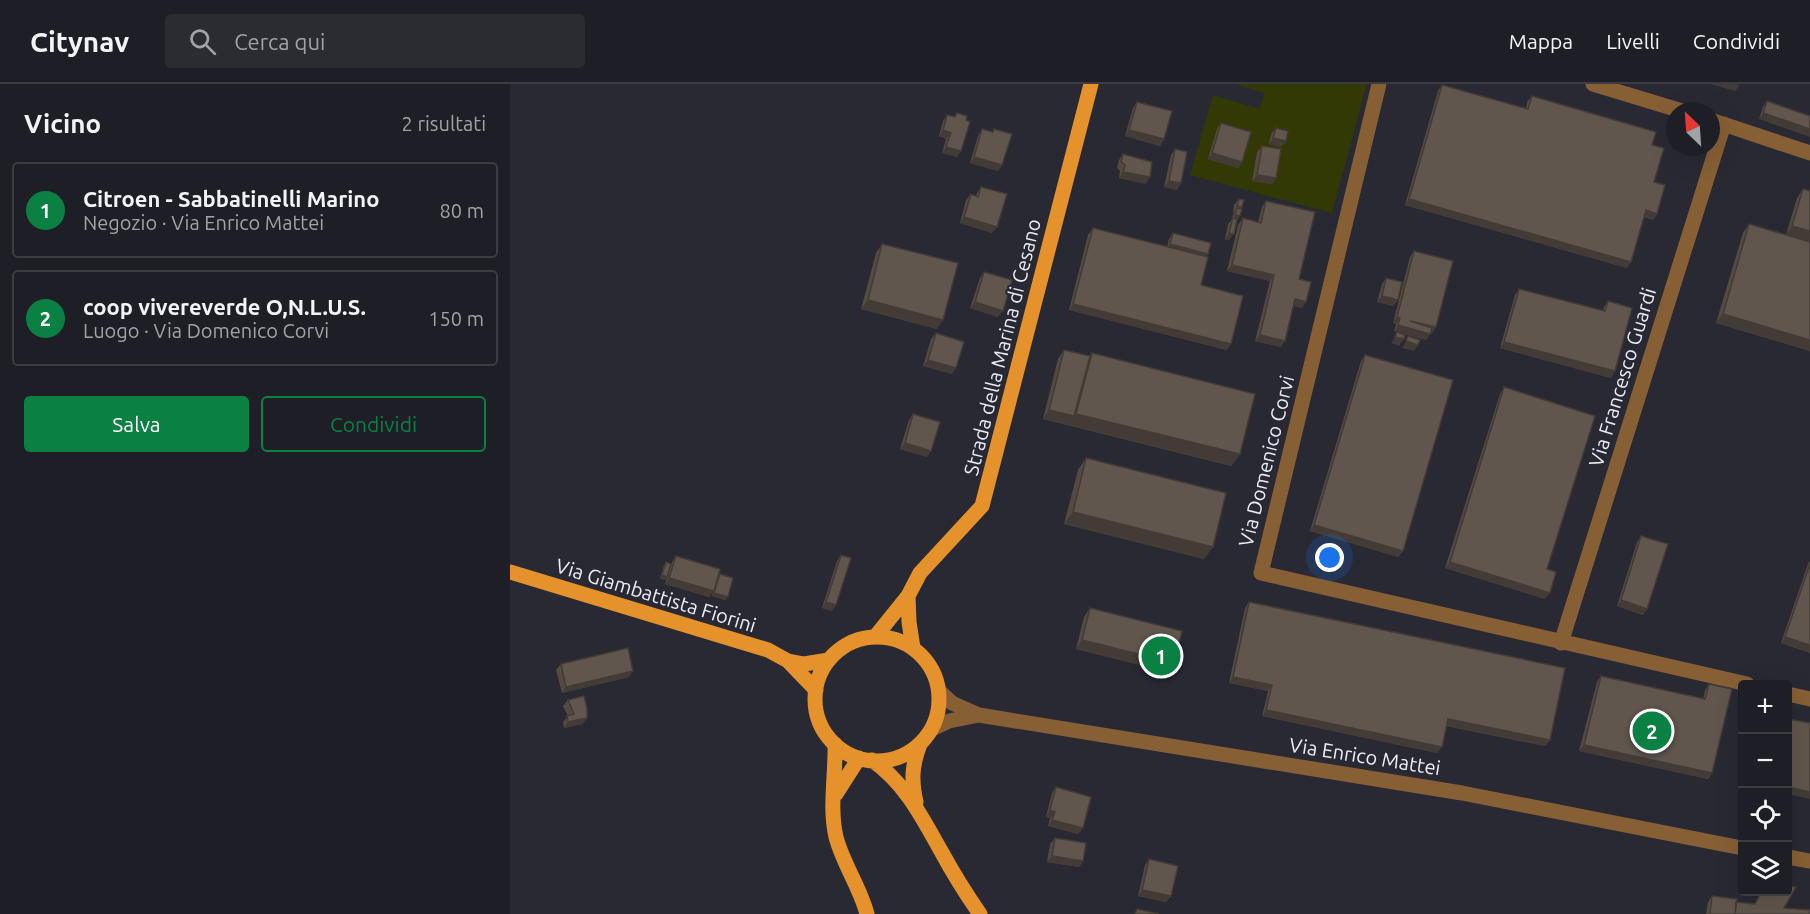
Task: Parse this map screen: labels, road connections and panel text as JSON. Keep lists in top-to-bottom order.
{
  "streets": {
    "main road": ["Strada della Marina di Cesano", "Via Giambattista Fiorini"],
    "street": ["Via Francesco Guardi", "Via Domenico Corvi", "Via Enrico Mattei"]
  },
  "crossings": [
    ["Strada della Marina di Cesano", "Via Giambattista Fiorini"],
    ["Strada della Marina di Cesano", "Via Enrico Mattei"],
    ["Via Francesco Guardi", "Via Domenico Corvi"],
    ["Via Giambattista Fiorini", "Via Enrico Mattei"]
  ],
  "north": "top left",
  "page": {
    "header": "Citynav",
    "search": "Cerca qui",
    "nav": ["Mappa", "Livelli", "Condividi"],
    "heading": ["Vicino", "2 risultati"],
    "list": [
      {
        "mark": "1",
        "name": "Citroen - Sabbatinelli Marino",
        "note": "Negozio · Via Enrico Mattei",
        "value": "80 m"
      },
      {
        "mark": "2",
        "name": "coop vivereverde O,N.L.U.S.",
        "note": "Luogo · Via Domenico Corvi",
        "value": "150 m"
      }
    ],
    "buttons": ["Salva", "Condividi"],
    "pins": ["1", "2"],
    "map_buttons": ["+", "−"]
  }
}
